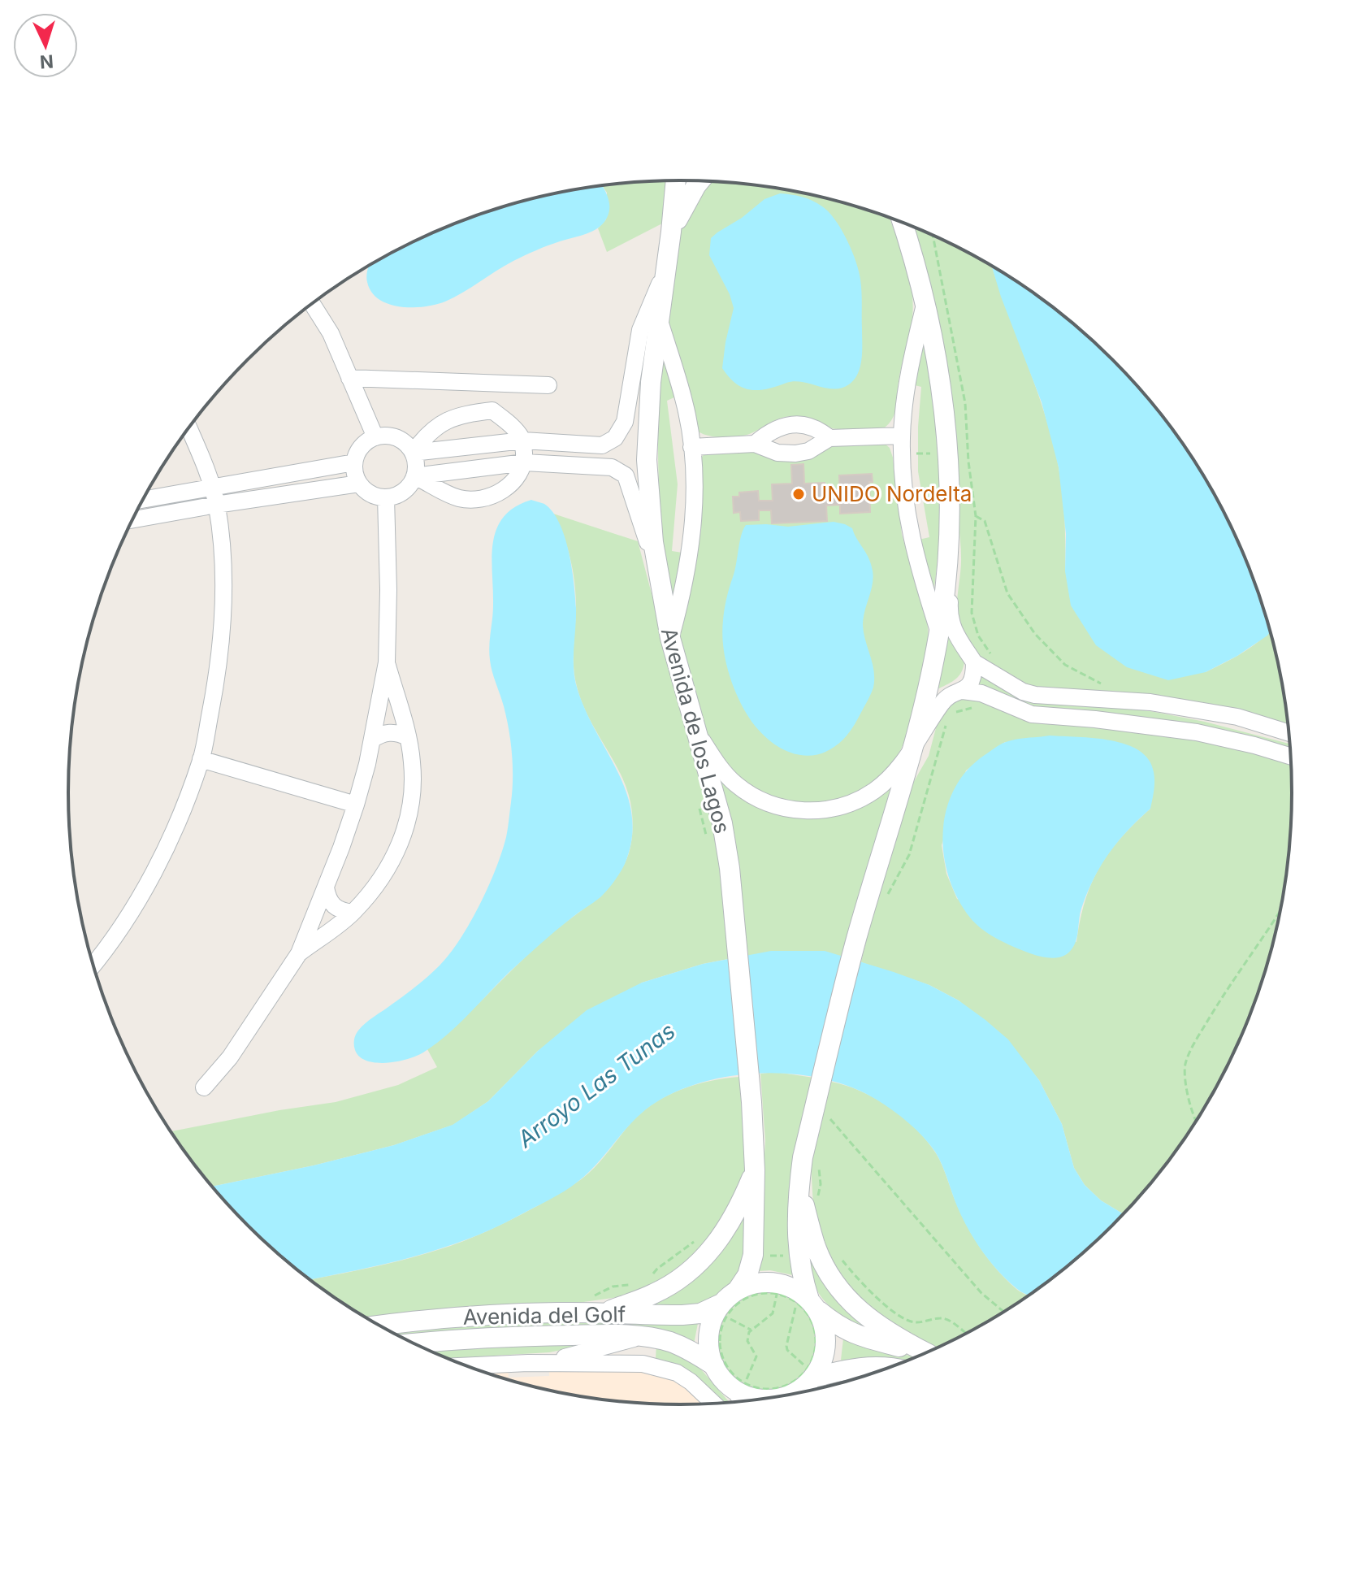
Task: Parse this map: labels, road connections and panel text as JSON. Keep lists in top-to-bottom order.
{
  "streets": {
    "street": ["Avenida de los Lagos", "Avenida del Golf"]
  },
  "water": ["Arroyo Las Tunas"],
  "places": ["UNIDO Nordelta"],
  "north": "bottom"
}
